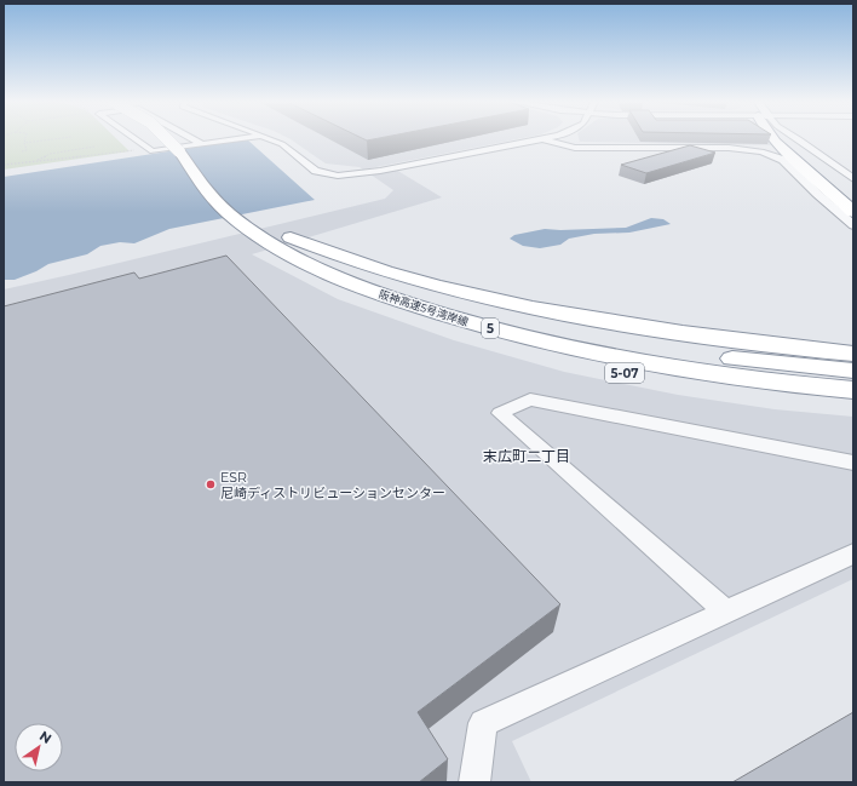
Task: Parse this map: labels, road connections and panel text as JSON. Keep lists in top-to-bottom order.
{
  "streets": {
    "highway": ["阪神高速5号湾岸線", "5", "5-07"]
  },
  "crossings": [
    ["阪神高速5号湾岸線", "5-07"]
  ],
  "districts": ["末広町二丁目"],
  "places": ["ESR 尼崎ディストリビューションセンター"],
  "north": "top right"
}
